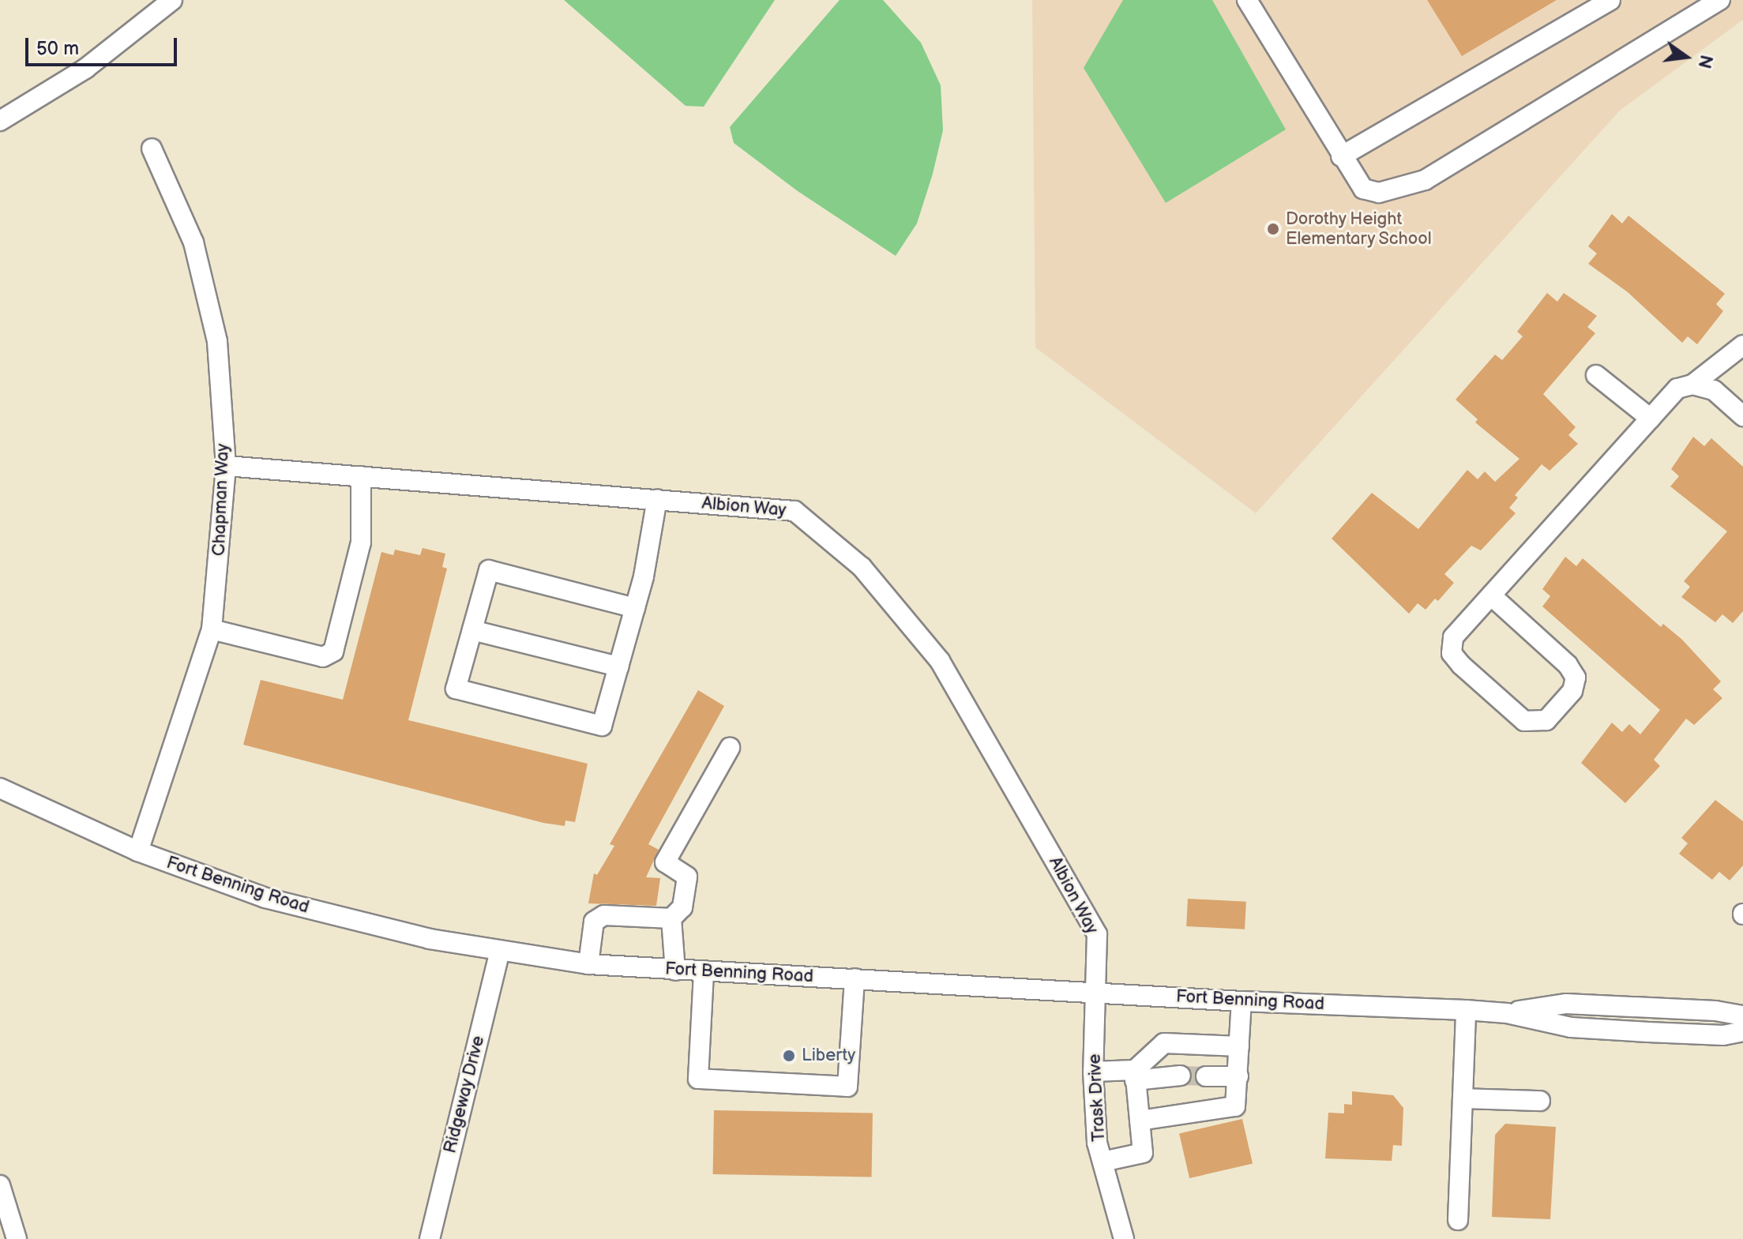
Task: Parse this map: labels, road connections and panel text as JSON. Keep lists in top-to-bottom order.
{
  "streets": {
    "street": [
      "Chapman Way",
      "Albion Way",
      "Fort Benning Road",
      "Ridgeway Drive",
      "Trask Drive"
    ]
  },
  "crossings": [
    ["Chapman Way", "Albion Way"],
    ["Chapman Way", "Fort Benning Road"],
    ["Albion Way", "Fort Benning Road"],
    ["Albion Way", "Trask Drive"],
    ["Fort Benning Road", "Ridgeway Drive"],
    ["Fort Benning Road", "Trask Drive"]
  ],
  "places": ["Dorothy Height Elementary School", "Liberty"],
  "scale_bar": "50 m",
  "north": "right"
}
